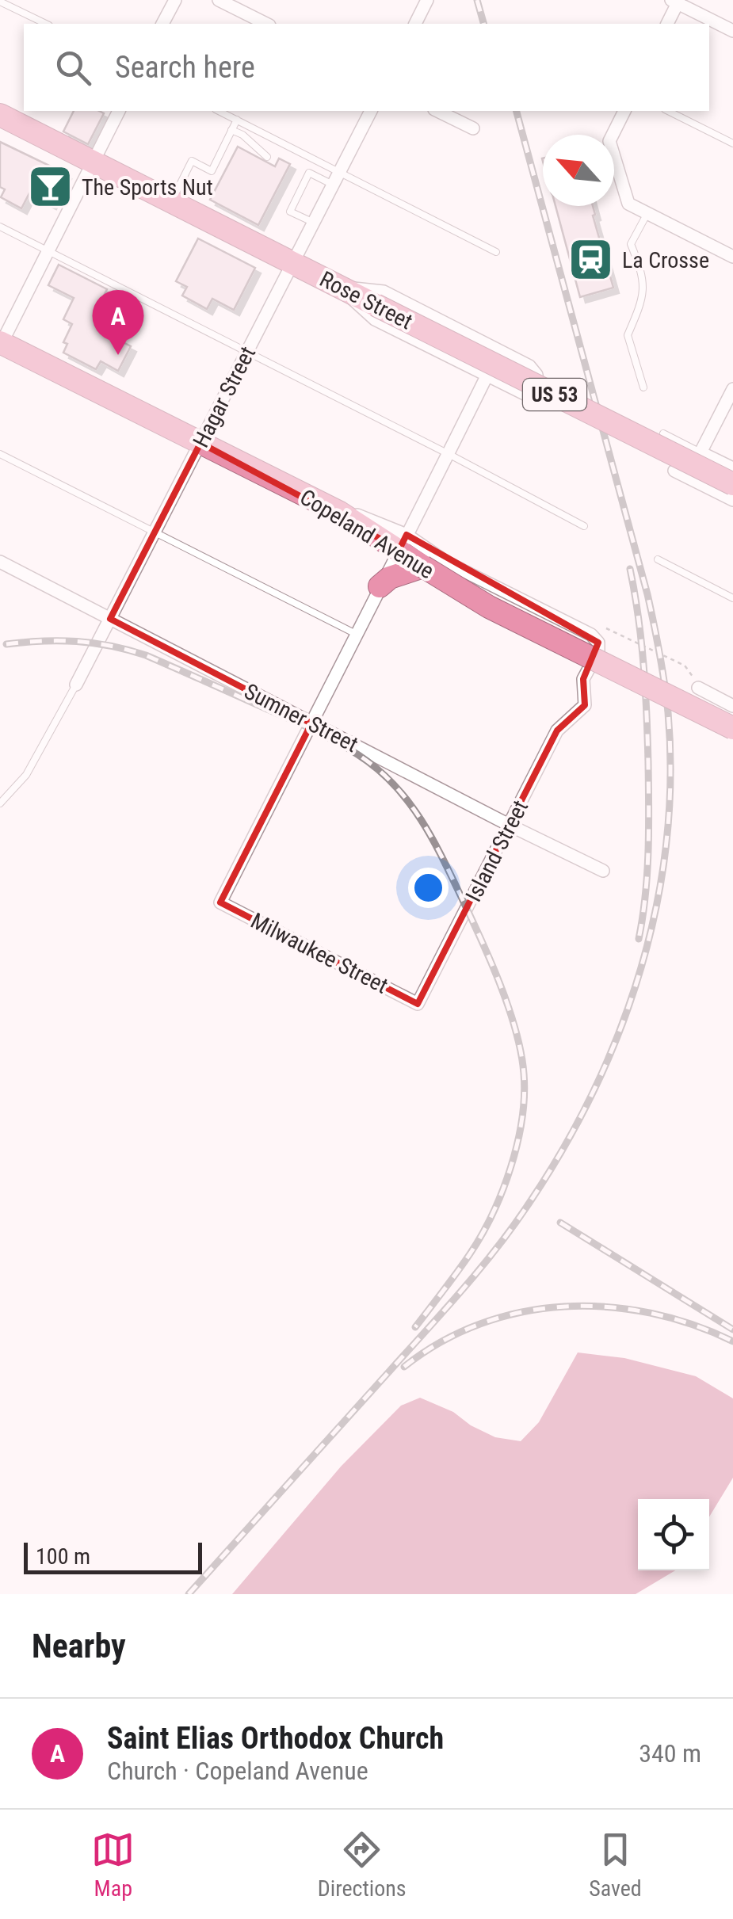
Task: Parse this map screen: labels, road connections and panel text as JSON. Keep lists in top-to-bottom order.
{
  "streets": {
    "highway": ["Rose Street", "US 53", "Copeland Avenue"],
    "street": [
      "Hagar Street",
      "Sumner Street",
      "Island Street",
      "Milwaukee Street"
    ]
  },
  "crossings": [
    ["Rose Street", "Hagar Street"],
    ["Hagar Street", "Copeland Avenue"],
    ["Hagar Street", "Sumner Street"],
    ["Copeland Avenue", "Island Street"],
    ["Sumner Street", "Island Street"],
    ["Sumner Street", "Milwaukee Street"],
    ["Island Street", "Milwaukee Street"]
  ],
  "places": {
    "bar": ["The Sports Nut"],
    "station": ["La Crosse"]
  },
  "scale_bar": "100 m",
  "north": "top left",
  "page": {
    "search": "Search here",
    "pins": "A",
    "scale": "100 m",
    "heading": "Nearby",
    "list": [
      {
        "mark": "A",
        "name": "Saint Elias Orthodox Church",
        "note": "Church · Copeland Avenue",
        "value": "340 m"
      }
    ],
    "nav": ["Map", "Directions", "Saved"]
  }
}
